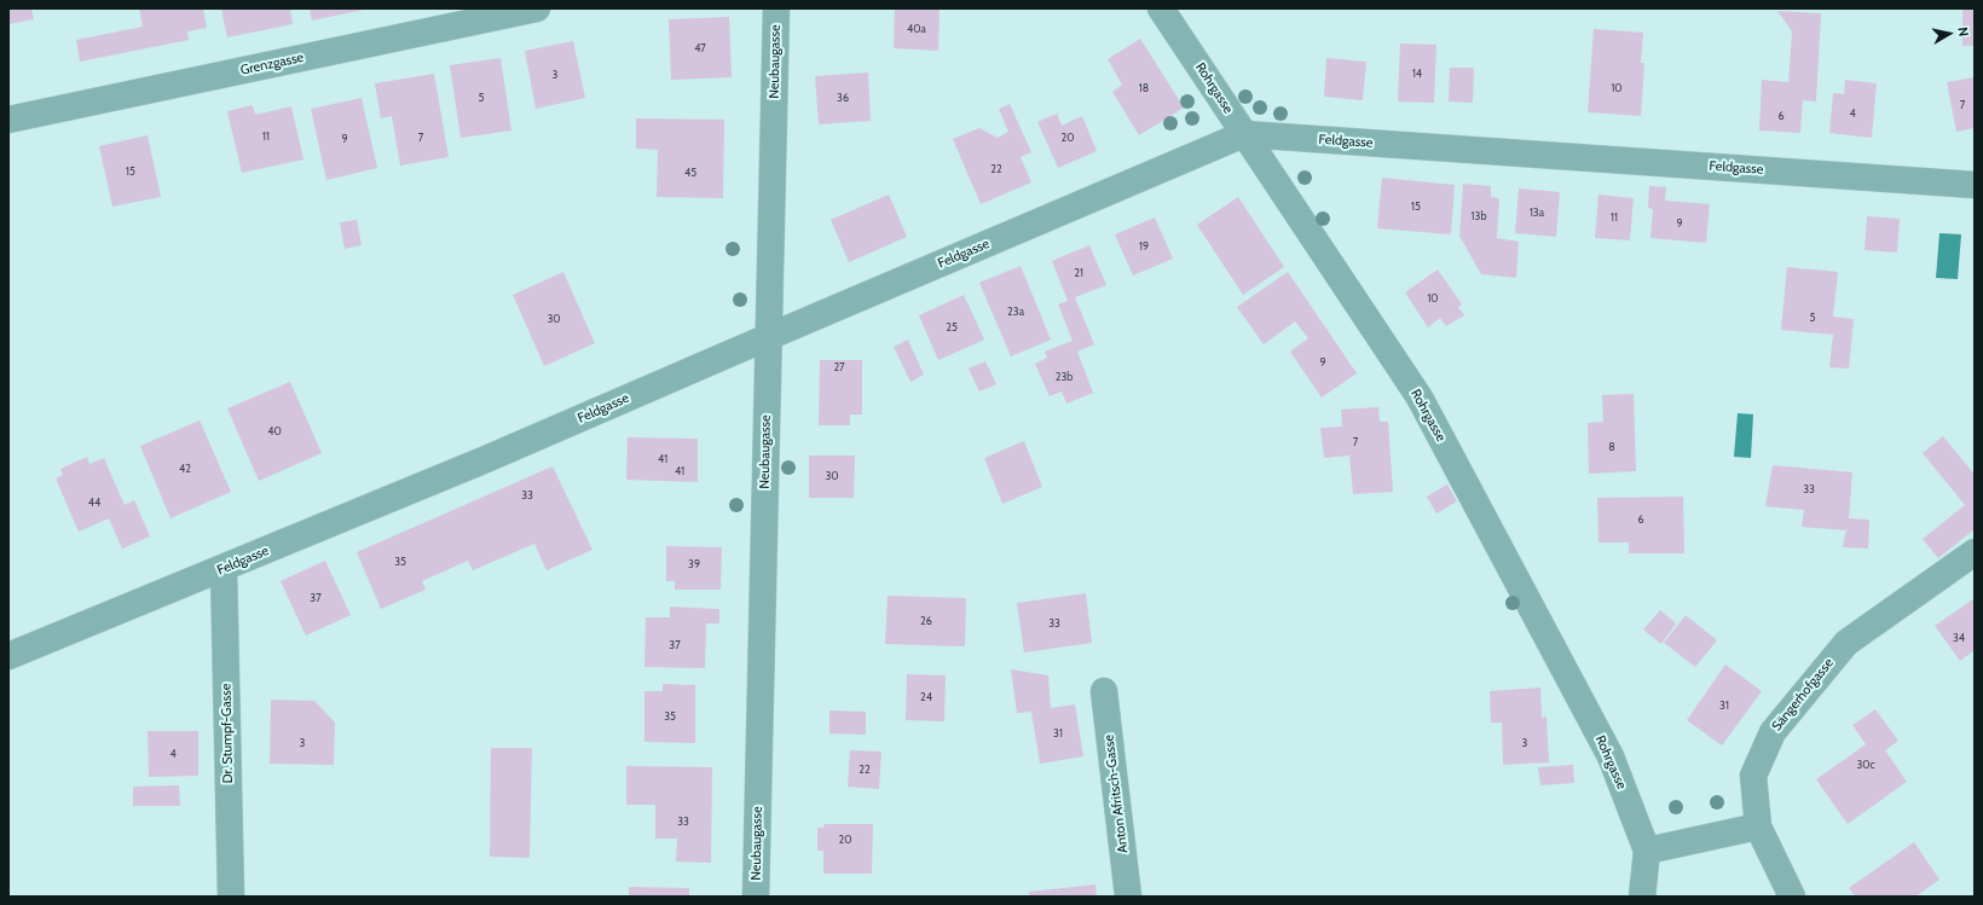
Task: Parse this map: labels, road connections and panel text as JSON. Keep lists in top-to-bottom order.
{
  "streets": {
    "street": [
      "Neubaugasse",
      "Grenzgasse",
      "Rohrgasse",
      "Feldgasse",
      "Sängerhofgasse",
      "Dr. Stumpf-Gasse",
      "Anton Afritsch-Gasse"
    ]
  },
  "crossings": [
    ["Neubaugasse", "Feldgasse"],
    ["Rohrgasse", "Feldgasse"],
    ["Feldgasse", "Dr. Stumpf-Gasse"]
  ],
  "house_numbers": [
    "40a",
    "47",
    "14",
    "3",
    "18",
    "10",
    "5",
    "36",
    "7",
    "4",
    "6",
    "11",
    "7",
    "20",
    "9",
    "22",
    "15",
    "45",
    "15",
    "13a",
    "13b",
    "11",
    "9",
    "19",
    "21",
    "10",
    "23a",
    "5",
    "30",
    "25",
    "9",
    "27",
    "23b",
    "40",
    "7",
    "8",
    "41",
    "42",
    "41",
    "30",
    "33",
    "33",
    "44",
    "6",
    "35",
    "39",
    "37",
    "26",
    "33",
    "34",
    "37",
    "24",
    "31",
    "35",
    "31",
    "3",
    "3",
    "4",
    "30c",
    "22",
    "33",
    "20"
  ],
  "north": "right"
}
